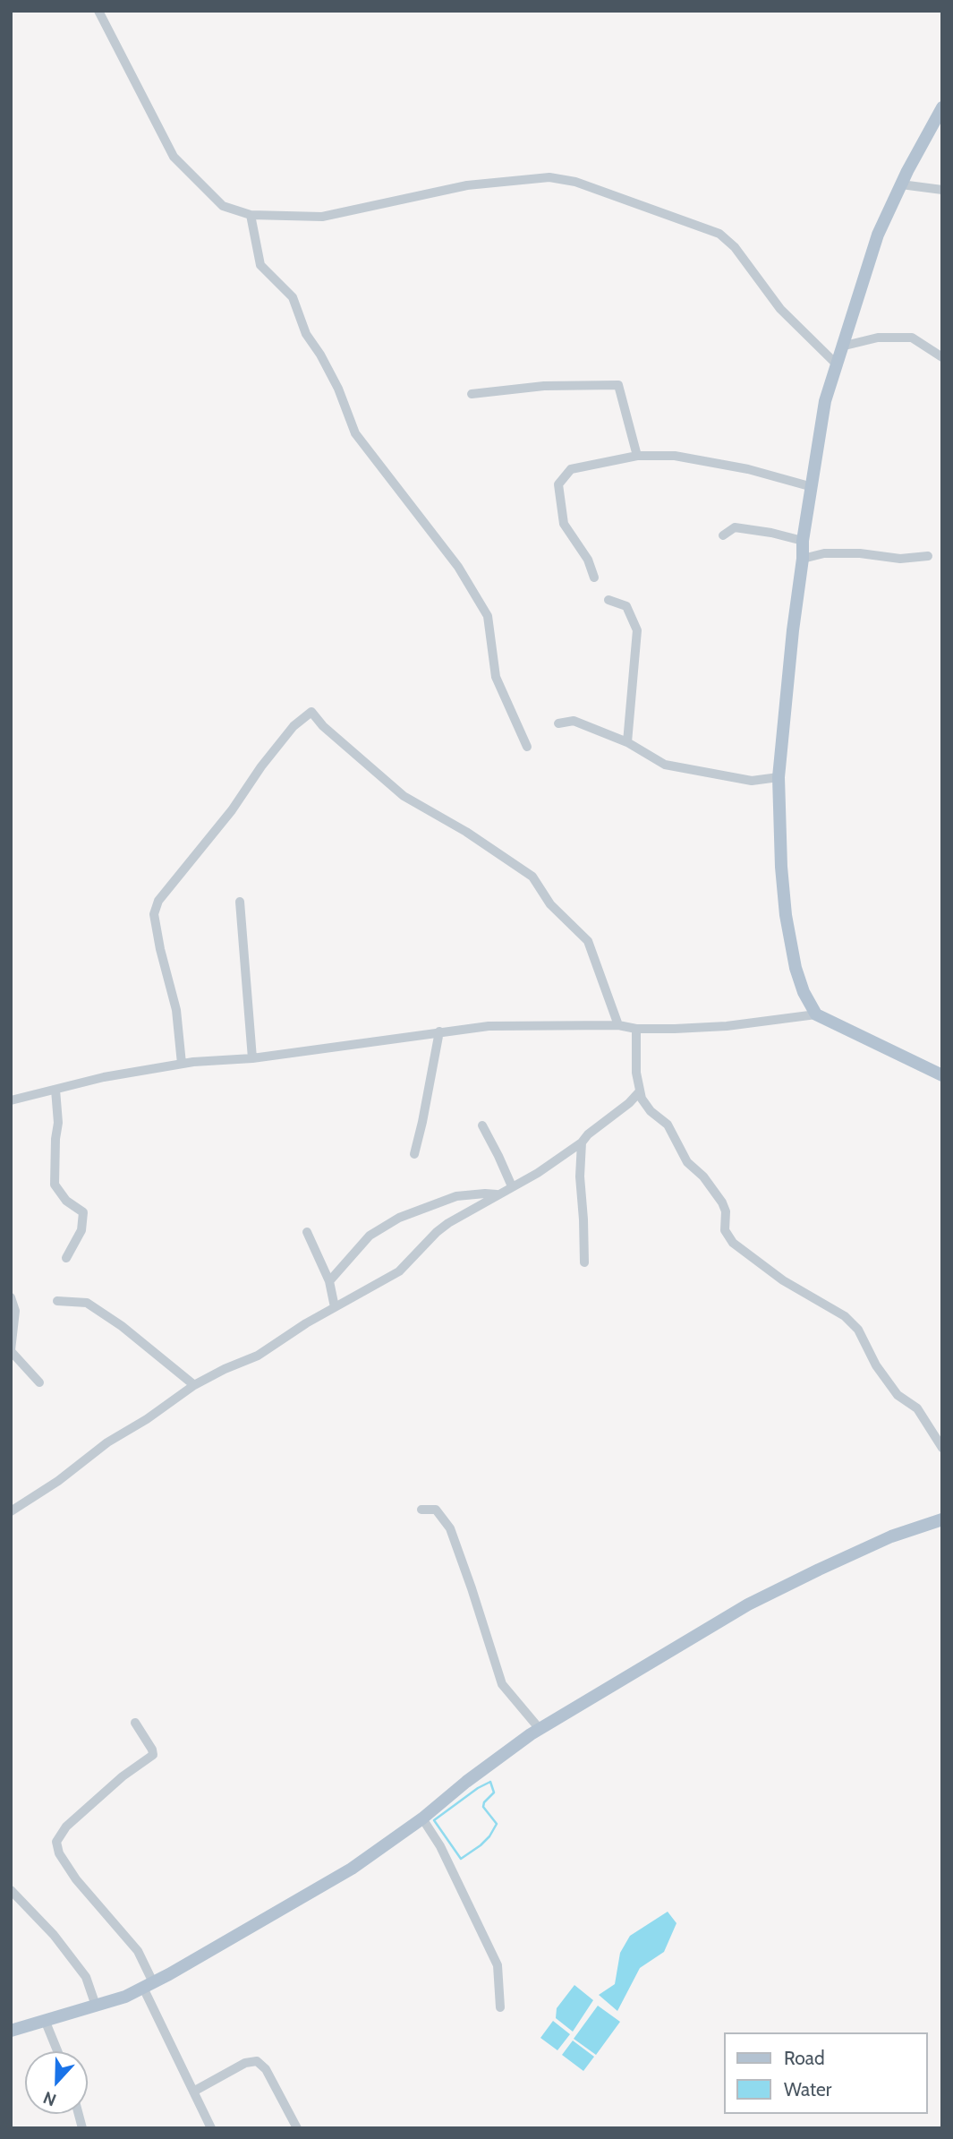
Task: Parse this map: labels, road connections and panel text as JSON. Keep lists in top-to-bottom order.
{
  "legend": ["Road", "Water"],
  "north": "bottom"
}
